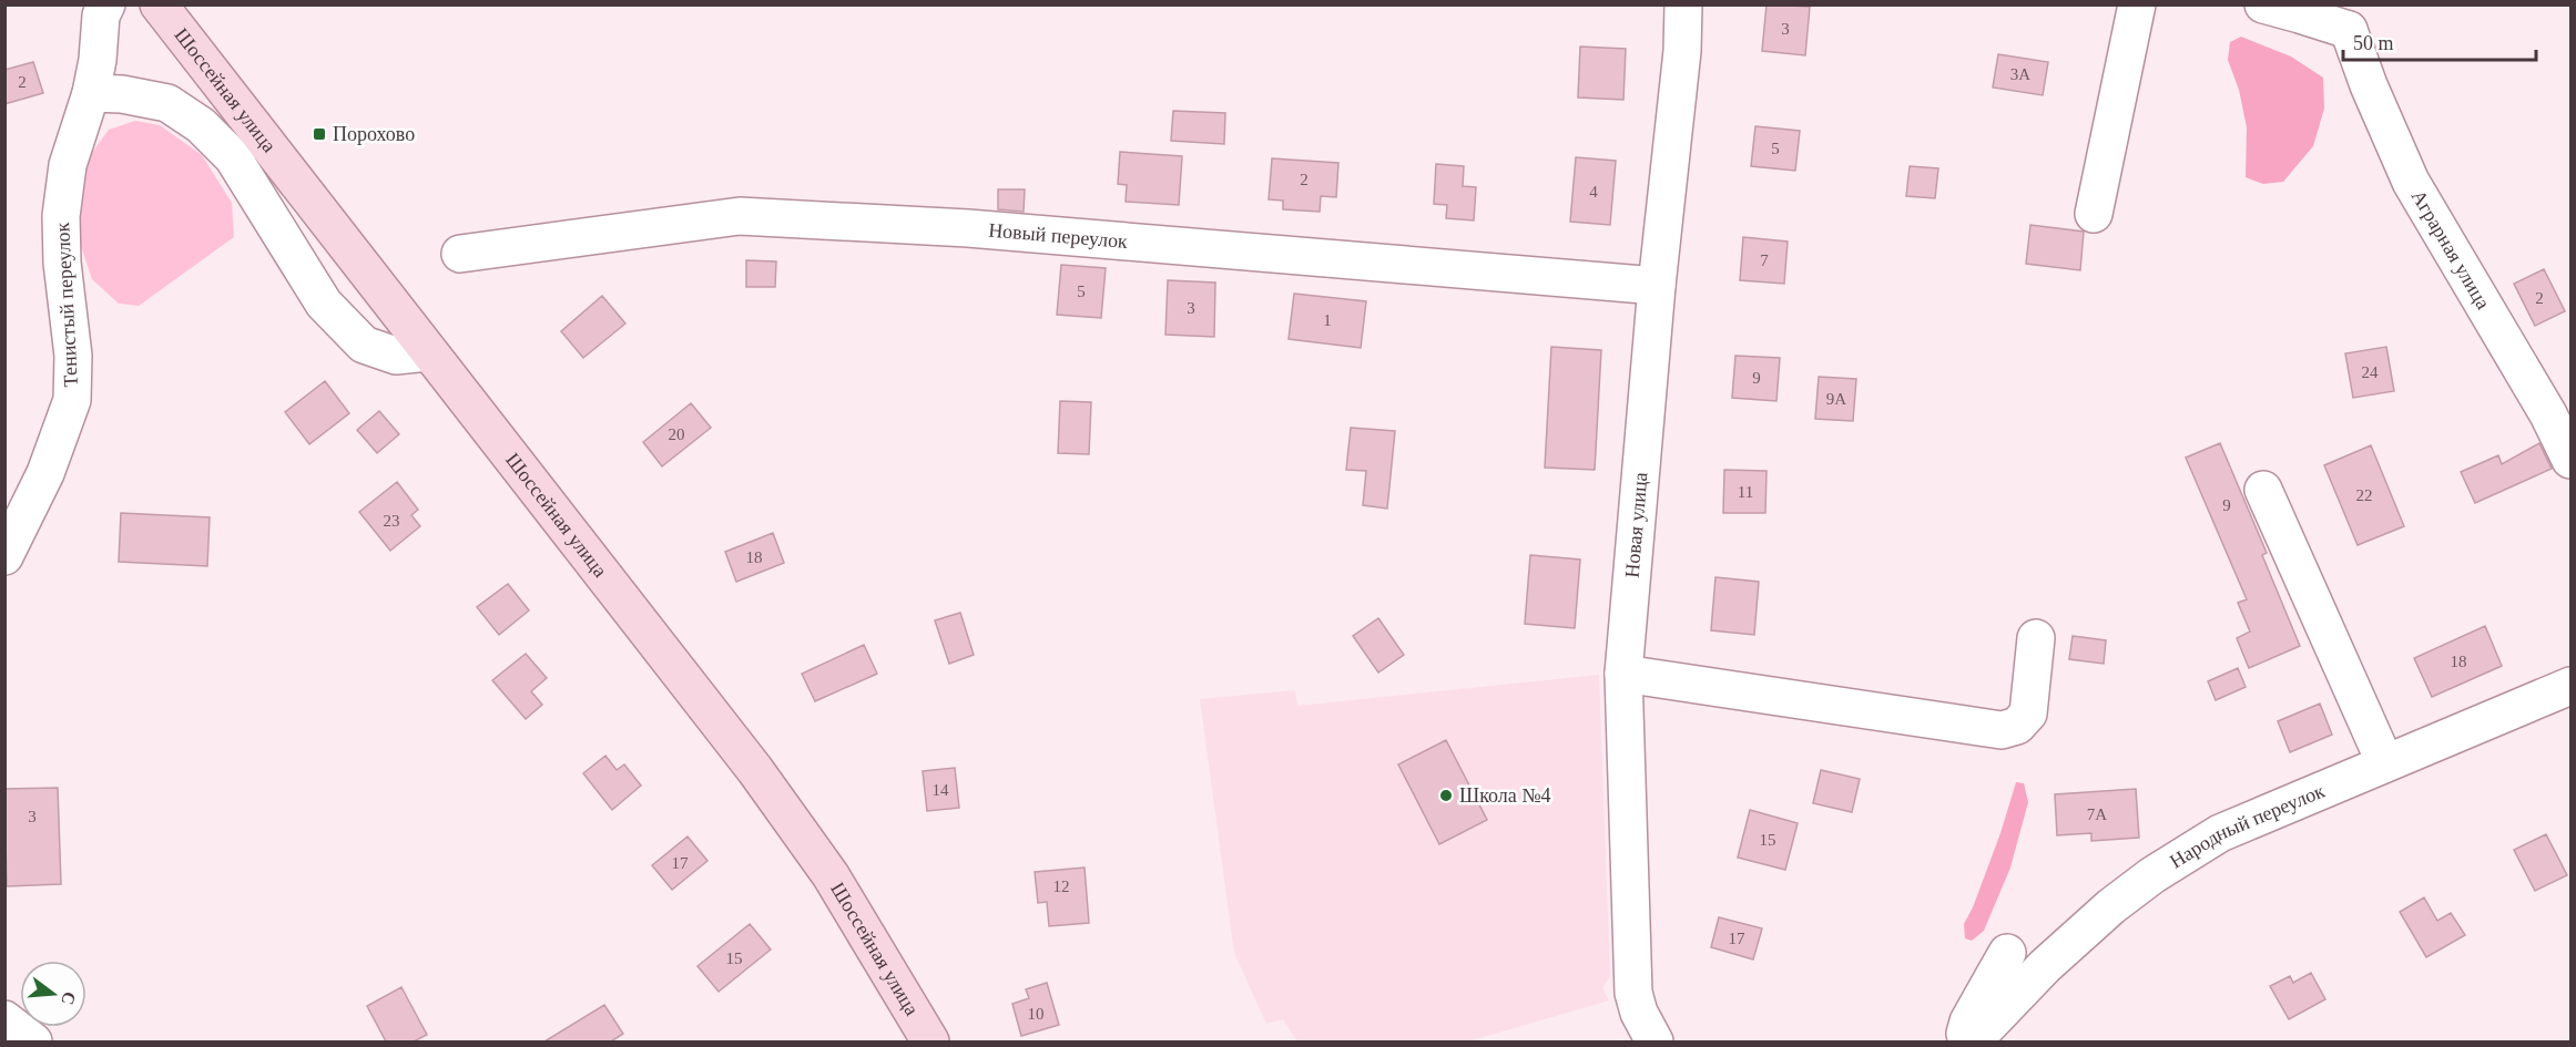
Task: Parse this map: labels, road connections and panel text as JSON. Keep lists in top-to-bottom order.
{
  "streets": {
    "main road": ["Шоссейная улица"],
    "street": [
      "Новый переулок",
      "Аграрная улица",
      "Тенистый переулок",
      "Новая улица",
      "Народный переулок"
    ]
  },
  "crossings": [
    ["Новый переулок", "Новая улица"]
  ],
  "places": {
    "transit": ["Порохово"],
    "other": ["Школа №4"]
  },
  "house_numbers": [
    "3",
    "3А",
    "2",
    "5",
    "2",
    "4",
    "7",
    "5",
    "2",
    "3",
    "1",
    "24",
    "9",
    "9А",
    "20",
    "11",
    "22",
    "9",
    "23",
    "18",
    "18",
    "14",
    "7А",
    "3",
    "15",
    "17",
    "12",
    "17",
    "15",
    "10"
  ],
  "scale_bar": "50 m",
  "north": "right"
}
